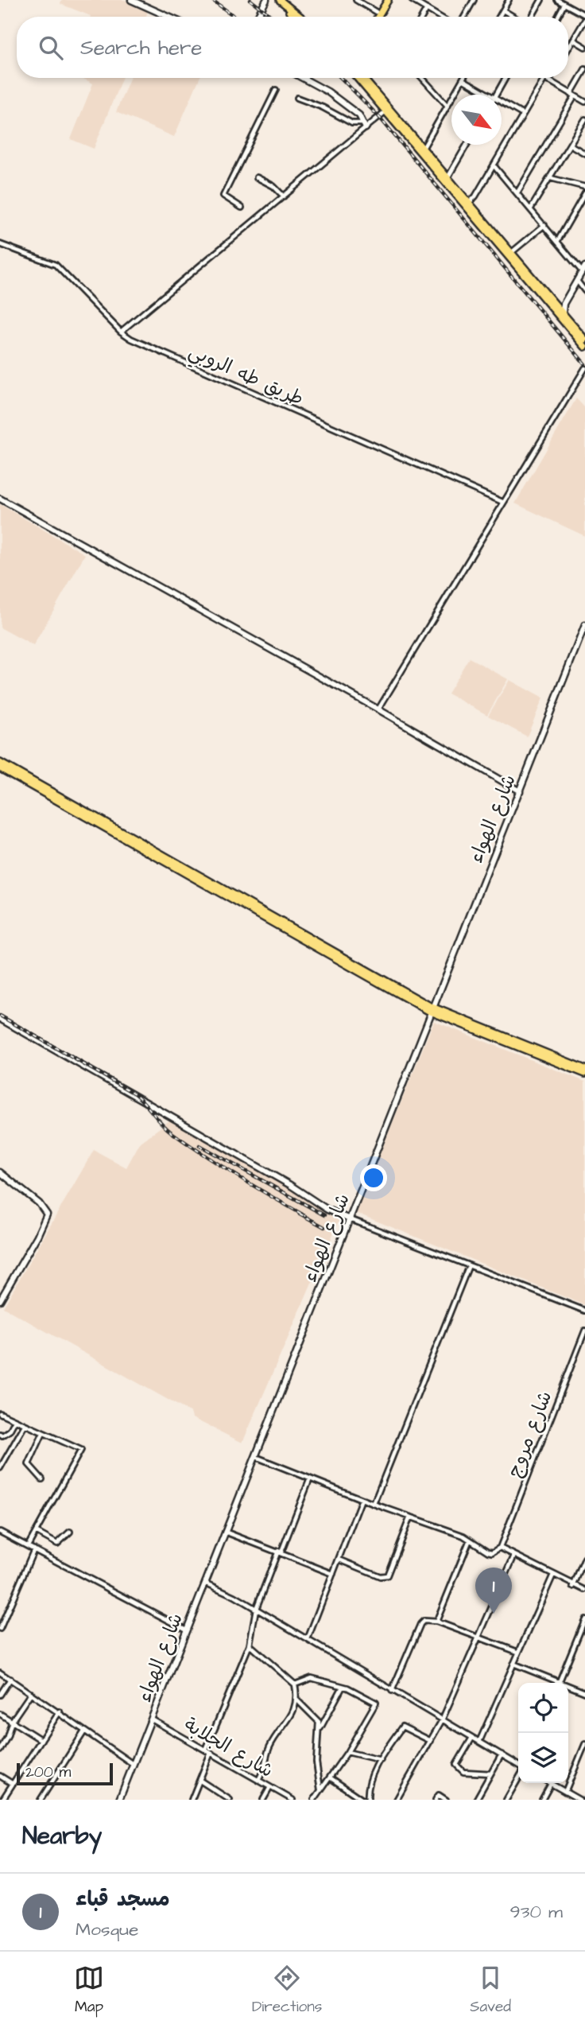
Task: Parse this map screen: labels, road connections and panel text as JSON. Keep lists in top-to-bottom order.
{
  "streets": {
    "street": [
      "طريق طه الروبي",
      "شارع الهواء",
      "شارع مروج",
      "شارع الجلابة"
    ]
  },
  "crossings": [
    ["شارع الهواء", "شارع الجلابة"]
  ],
  "scale_bar": "200 m",
  "north": "bottom right",
  "page": {
    "search": "Search here",
    "pins": "1",
    "scale": "200 m",
    "heading": "Nearby",
    "list": [
      {
        "mark": "1",
        "name": "مسجد قباء",
        "note": "Mosque",
        "value": "930 m"
      }
    ],
    "nav": ["Map", "Directions", "Saved"]
  }
}
